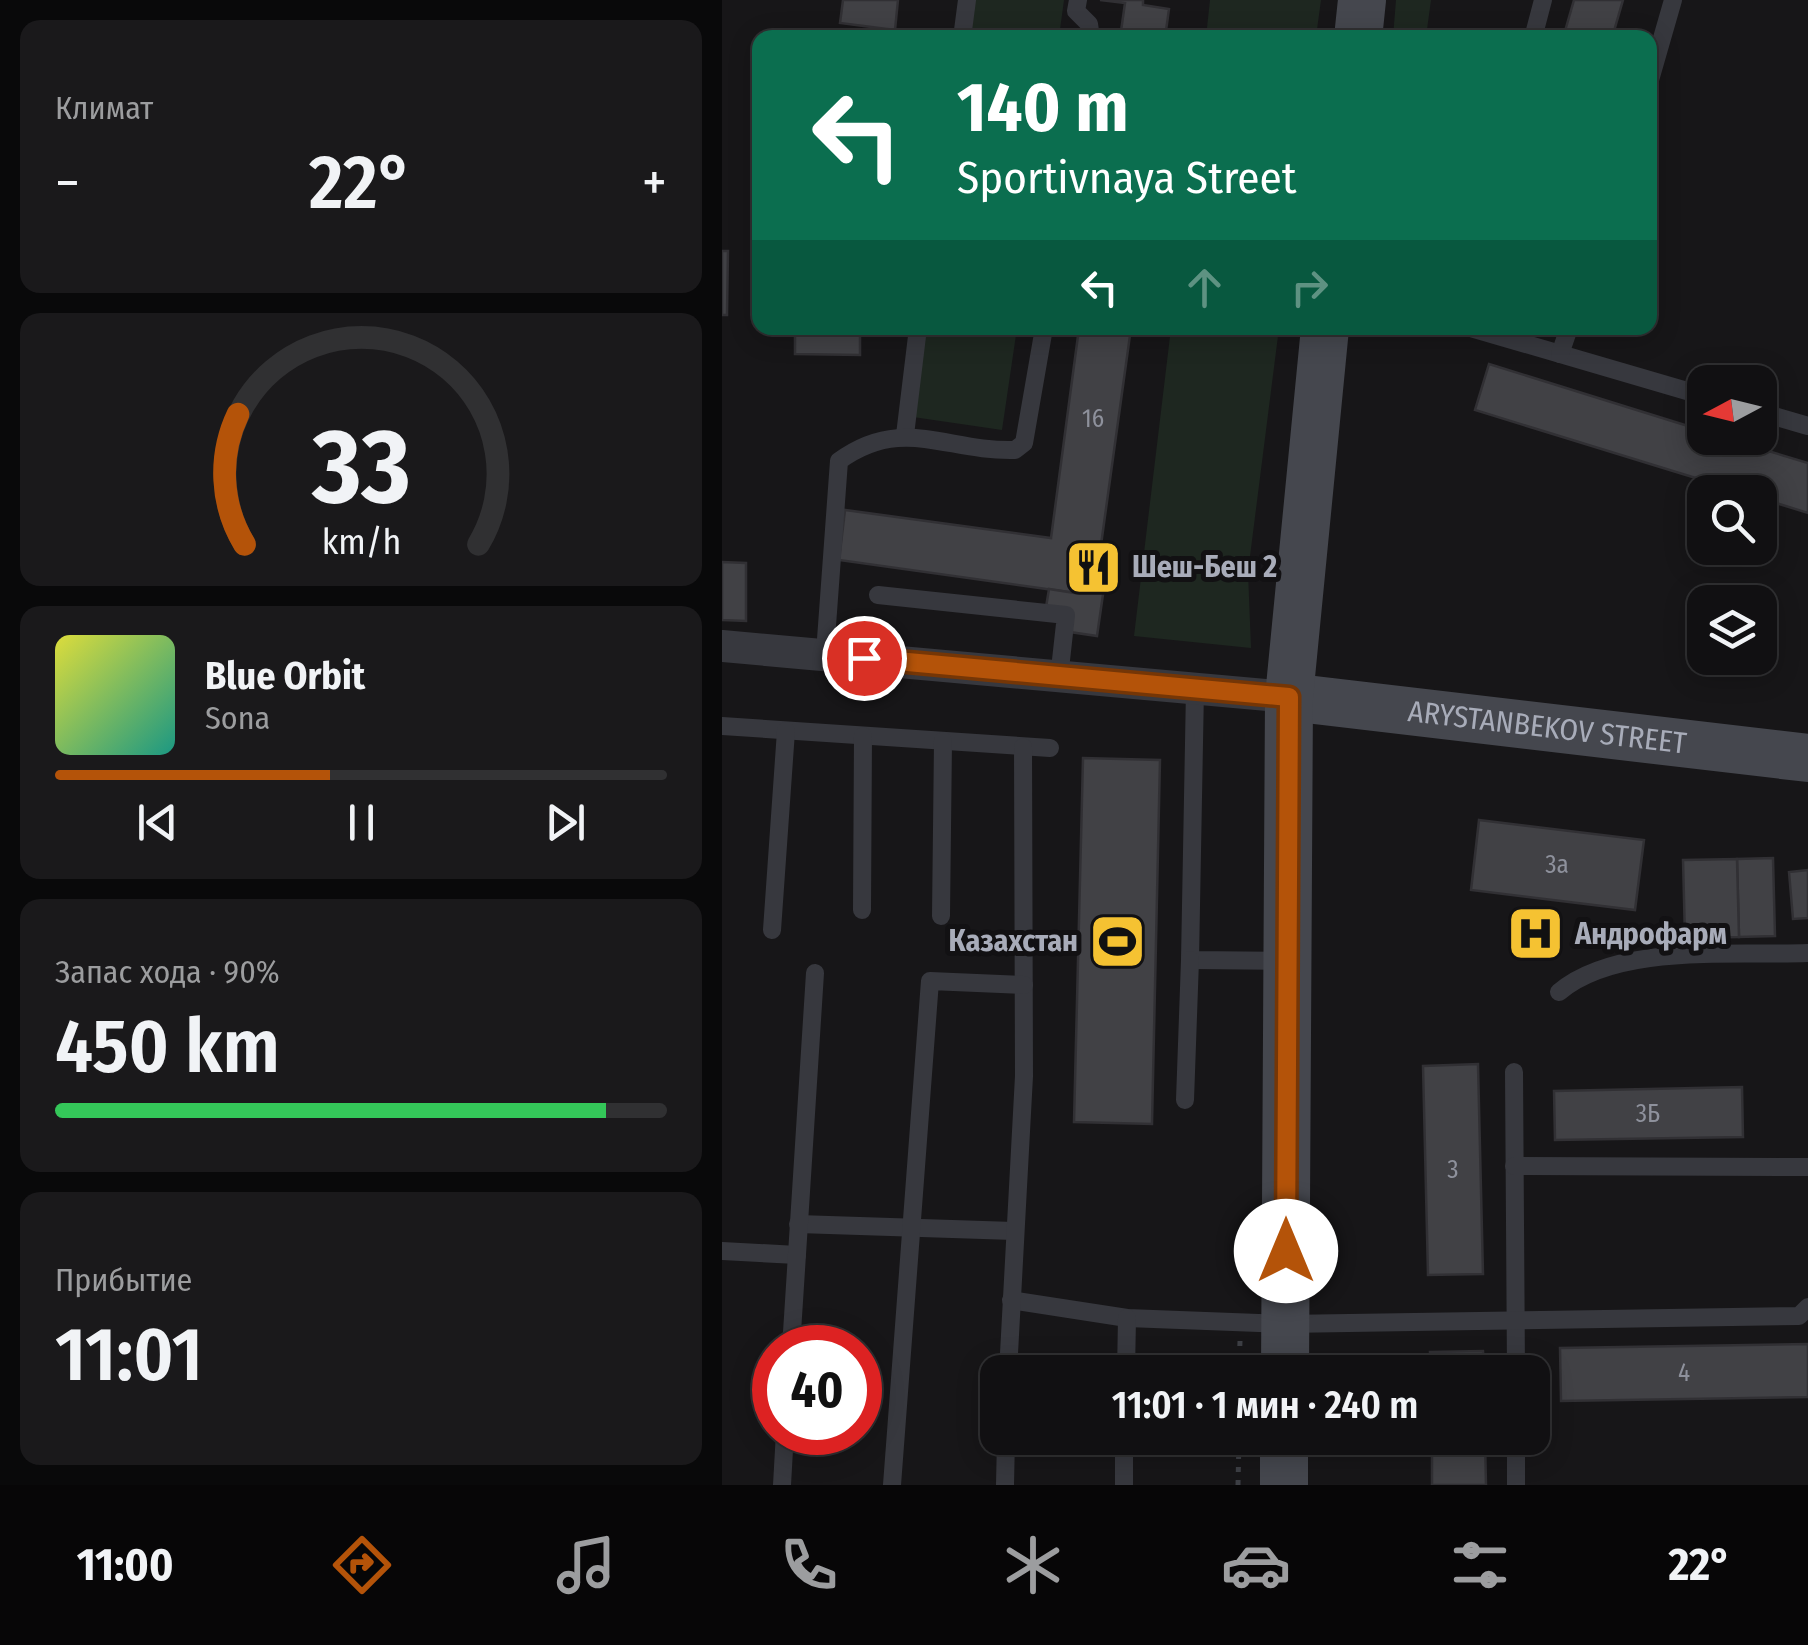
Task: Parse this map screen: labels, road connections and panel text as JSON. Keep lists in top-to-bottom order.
{
  "streets": {
    "street": ["ARYSTANBEKOV STREET"]
  },
  "places": {
    "restaurant": ["Шеш-Беш 2"],
    "hospital": ["Андрофарм"],
    "sports": ["Казахстан"]
  },
  "house_numbers": [
    "16",
    "3а",
    "3Б",
    "3",
    "4"
  ],
  "north": "left",
  "page": {
    "tile": [
      "Климат",
      ["Запас хода · 90%", "450 km"],
      ["Прибытие", "11:01"]
    ],
    "turn": ["140 m", "Sportivnaya Street"],
    "heat": ["−", "22°", "+"],
    "song": ["Blue Orbit", "Sona"],
    "limit": "40",
    "trip": "11:01 · 1 мин · 240 m",
    "tabs": ["11:00", "22°"],
    "gauge": ["33", "km/h"]
  }
}
